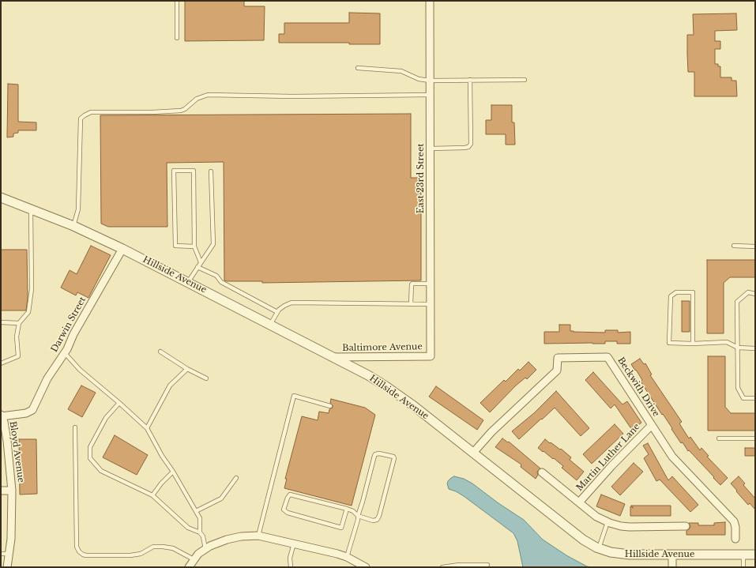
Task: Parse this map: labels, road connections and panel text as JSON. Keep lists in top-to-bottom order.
{
  "streets": {
    "street": [
      "East 23rd Street",
      "Hillside Avenue",
      "Darwin Street",
      "Baltimore Avenue",
      "Beckwith Drive",
      "Bloyd Avenue",
      "Martin Luther Lane"
    ]
  },
  "crossings": [
    ["East 23rd Street", "Baltimore Avenue"],
    ["Hillside Avenue", "Darwin Street"],
    ["Hillside Avenue", "Baltimore Avenue"],
    ["Hillside Avenue", "Beckwith Drive"],
    ["Darwin Street", "Bloyd Avenue"],
    ["Beckwith Drive", "Martin Luther Lane"]
  ]
}
